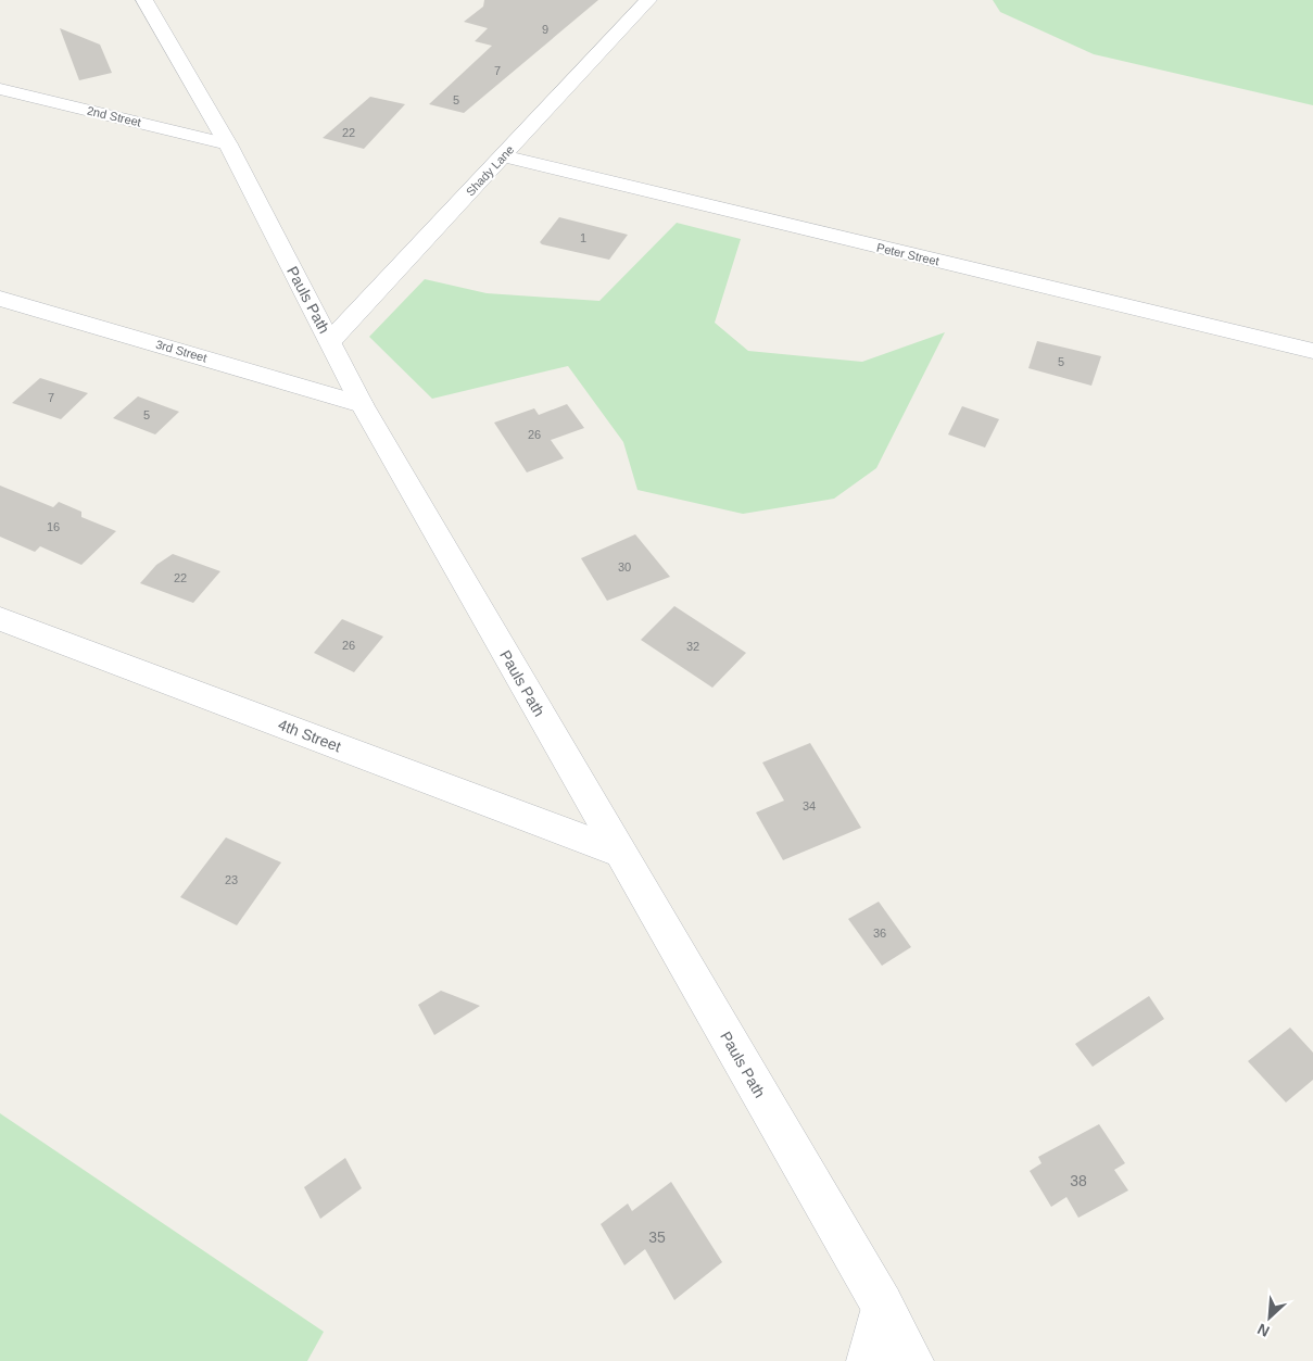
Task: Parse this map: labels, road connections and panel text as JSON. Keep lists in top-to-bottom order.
{
  "streets": {
    "street": [
      "2nd Street",
      "Shady Lane",
      "Peter Street",
      "Pauls Path",
      "3rd Street",
      "4th Street"
    ]
  },
  "crossings": [
    ["2nd Street", "Pauls Path"],
    ["Shady Lane", "Peter Street"],
    ["Shady Lane", "Pauls Path"],
    ["Pauls Path", "3rd Street"],
    ["Pauls Path", "4th Street"]
  ],
  "house_numbers": [
    "9",
    "7",
    "5",
    "22",
    "1",
    "5",
    "7",
    "5",
    "26",
    "16",
    "30",
    "22",
    "26",
    "32",
    "34",
    "23",
    "36",
    "38",
    "35"
  ],
  "north": "bottom left"
}
